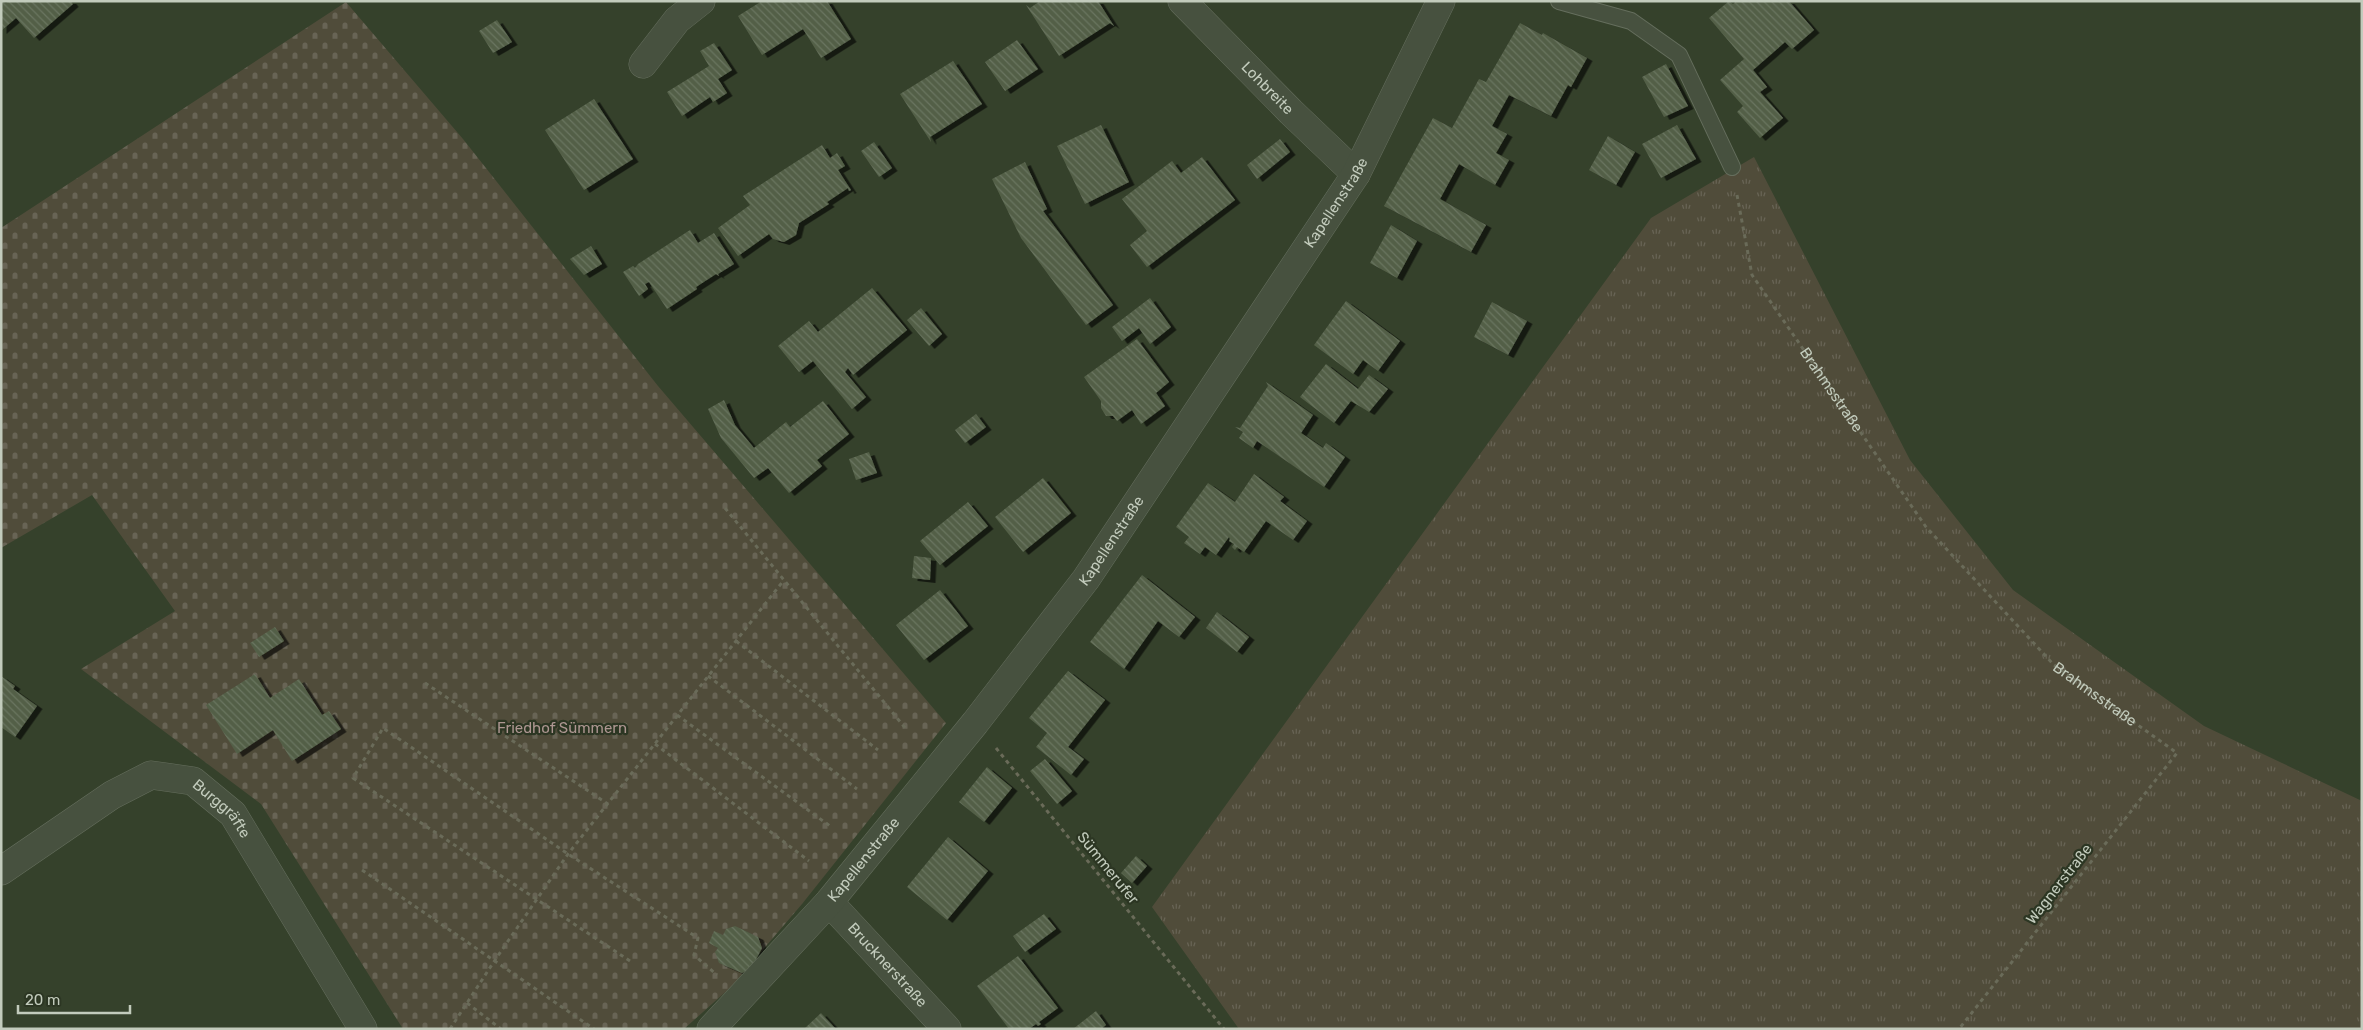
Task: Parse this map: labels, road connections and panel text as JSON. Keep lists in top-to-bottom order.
{
  "streets": {
    "street": [
      "Lohbreite",
      "Kapellenstraße",
      "Burggräfte",
      "Brucknerstraße"
    ],
    "path": ["Brahmsstraße", "Sümmerufer", "Wagnerstraße"]
  },
  "crossings": [
    ["Lohbreite", "Kapellenstraße"],
    ["Kapellenstraße", "Sümmerufer"],
    ["Kapellenstraße", "Brucknerstraße"],
    ["Brahmsstraße", "Wagnerstraße"]
  ],
  "parks": ["Friedhof Sümmern"],
  "scale_bar": "20 m"
}
